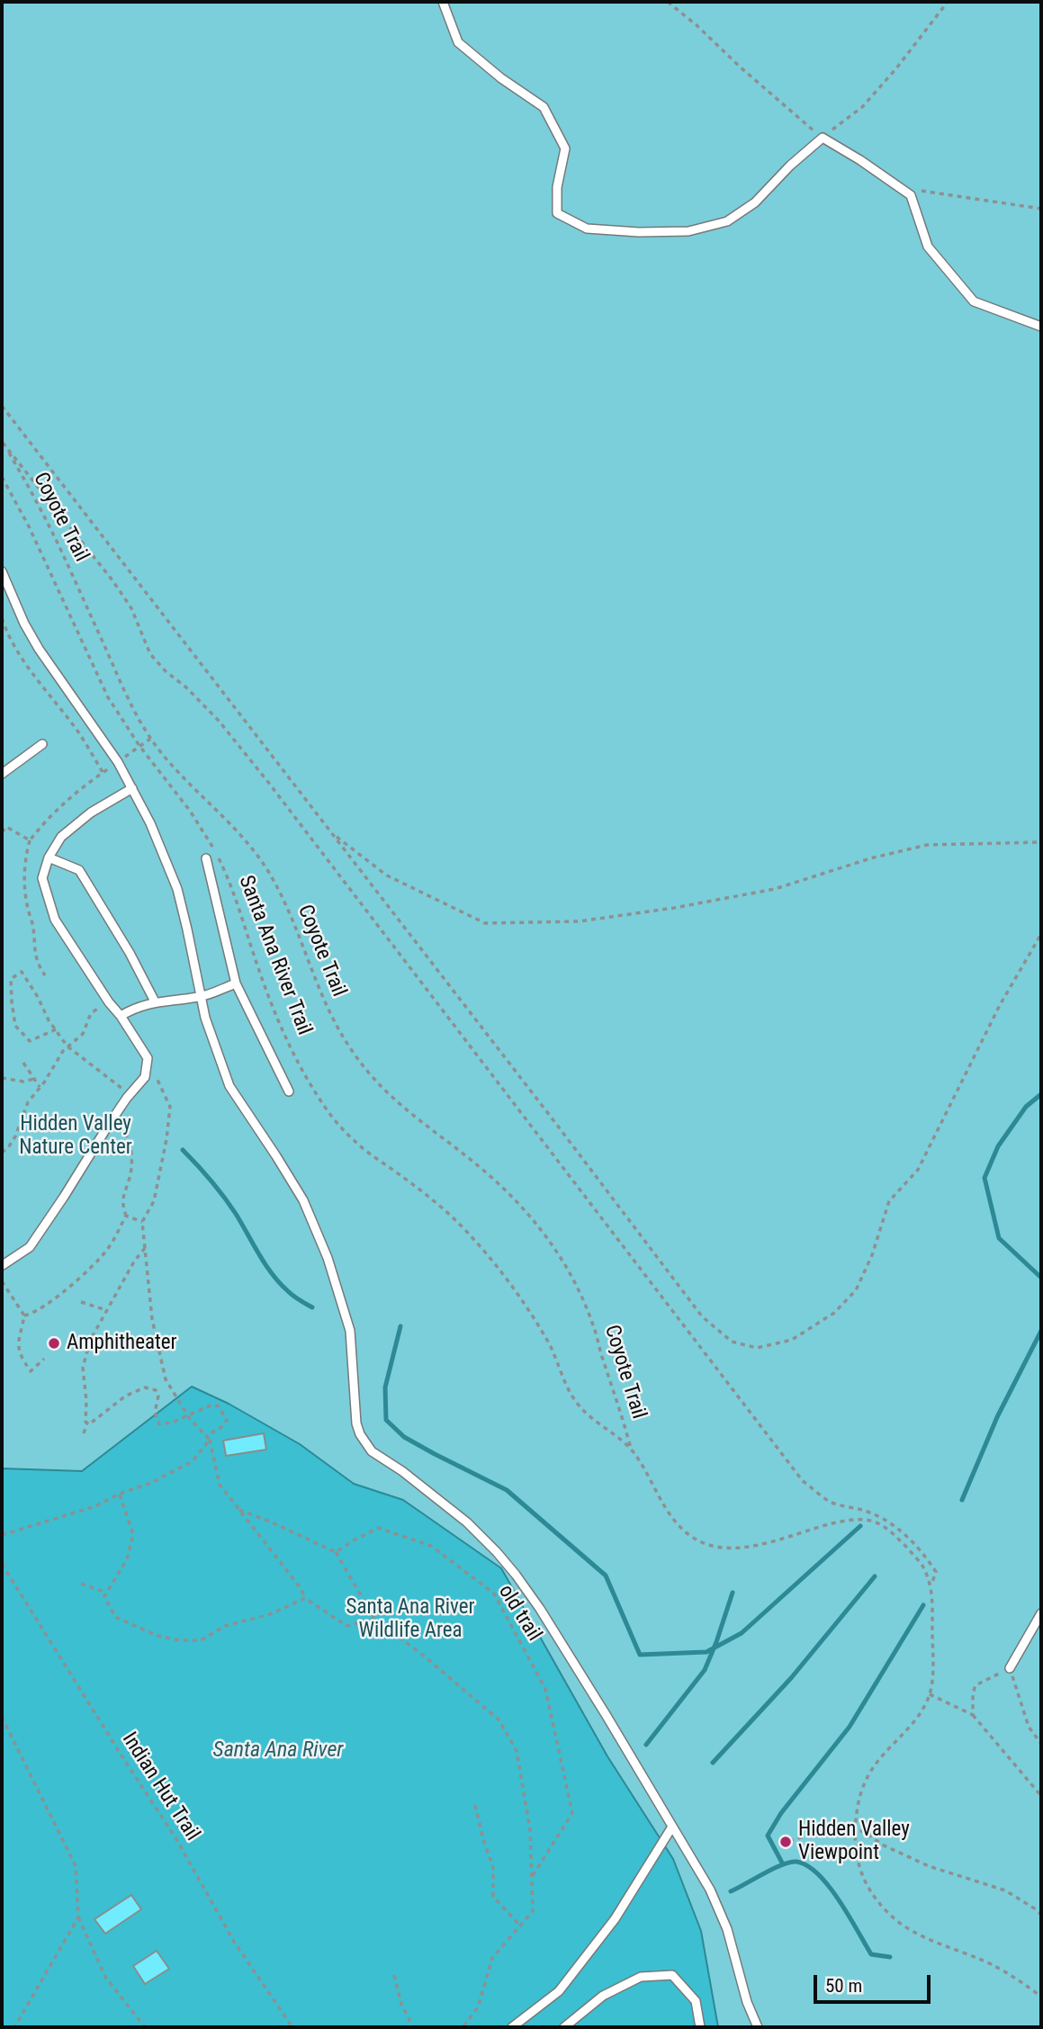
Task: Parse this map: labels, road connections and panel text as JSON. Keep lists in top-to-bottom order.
{
  "streets": {
    "path": [
      "Coyote Trail",
      "Santa Ana River Trail",
      "old trail",
      "Indian Hut Trail"
    ]
  },
  "crossings": [
    ["Coyote Trail", "Santa Ana River Trail"]
  ],
  "water": ["Santa Ana River"],
  "parks": ["Hidden Valley Nature Center", "Santa Ana River Wildlife Area"],
  "places": ["Amphitheater", "Hidden Valley Viewpoint"],
  "scale_bar": "50 m"
}
